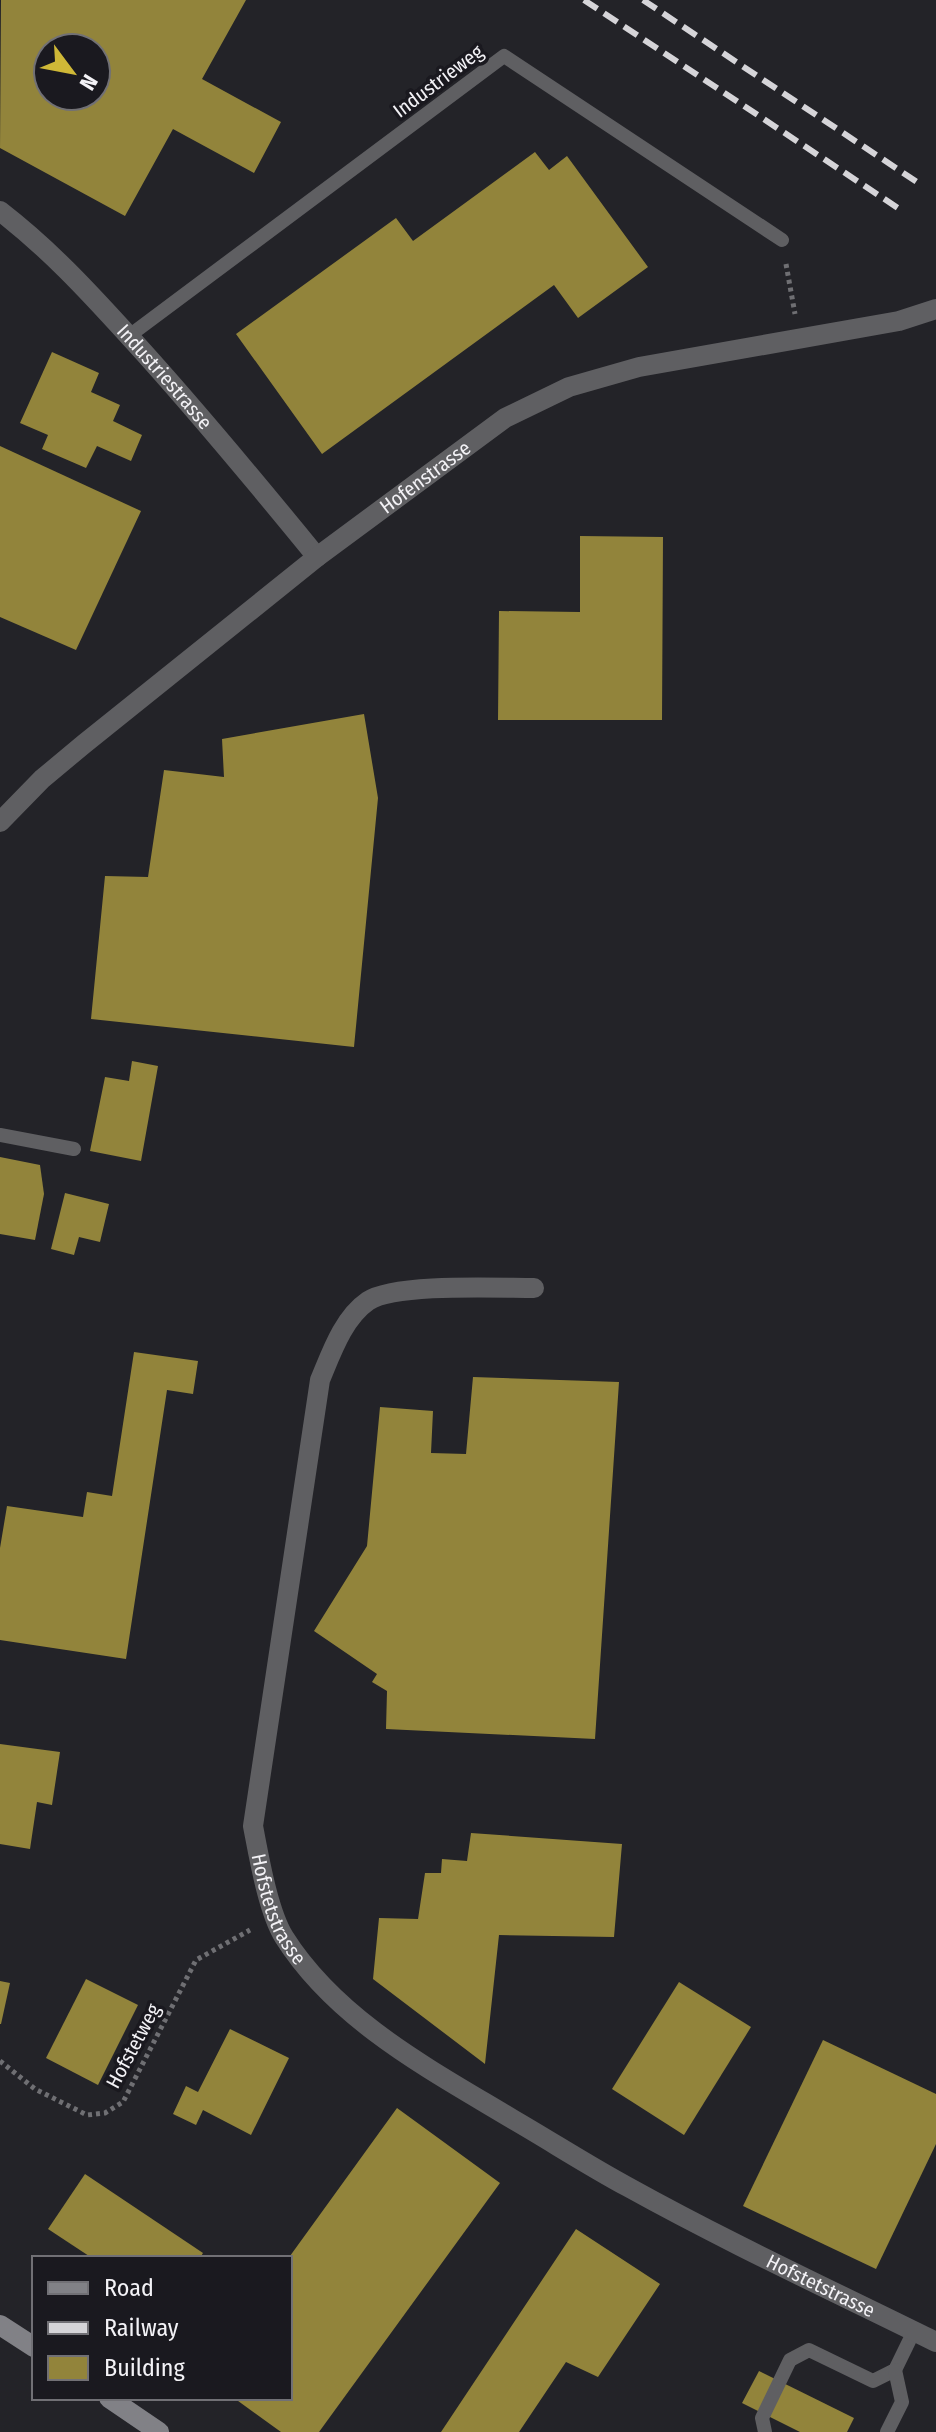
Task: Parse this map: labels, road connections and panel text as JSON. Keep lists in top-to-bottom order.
{
  "streets": {
    "street": ["Industriestrasse", "Hofenstrasse", "Hofstetstrasse"],
    "lane": ["Industrieweg"],
    "path": ["Hofstetweg"]
  },
  "crossings": [
    ["Industrieweg", "Industriestrasse"],
    ["Industriestrasse", "Hofenstrasse"],
    ["Hofstetstrasse", "Hofstetweg"]
  ],
  "legend": ["Road", "Railway", "Building"],
  "north": "bottom right"
}
